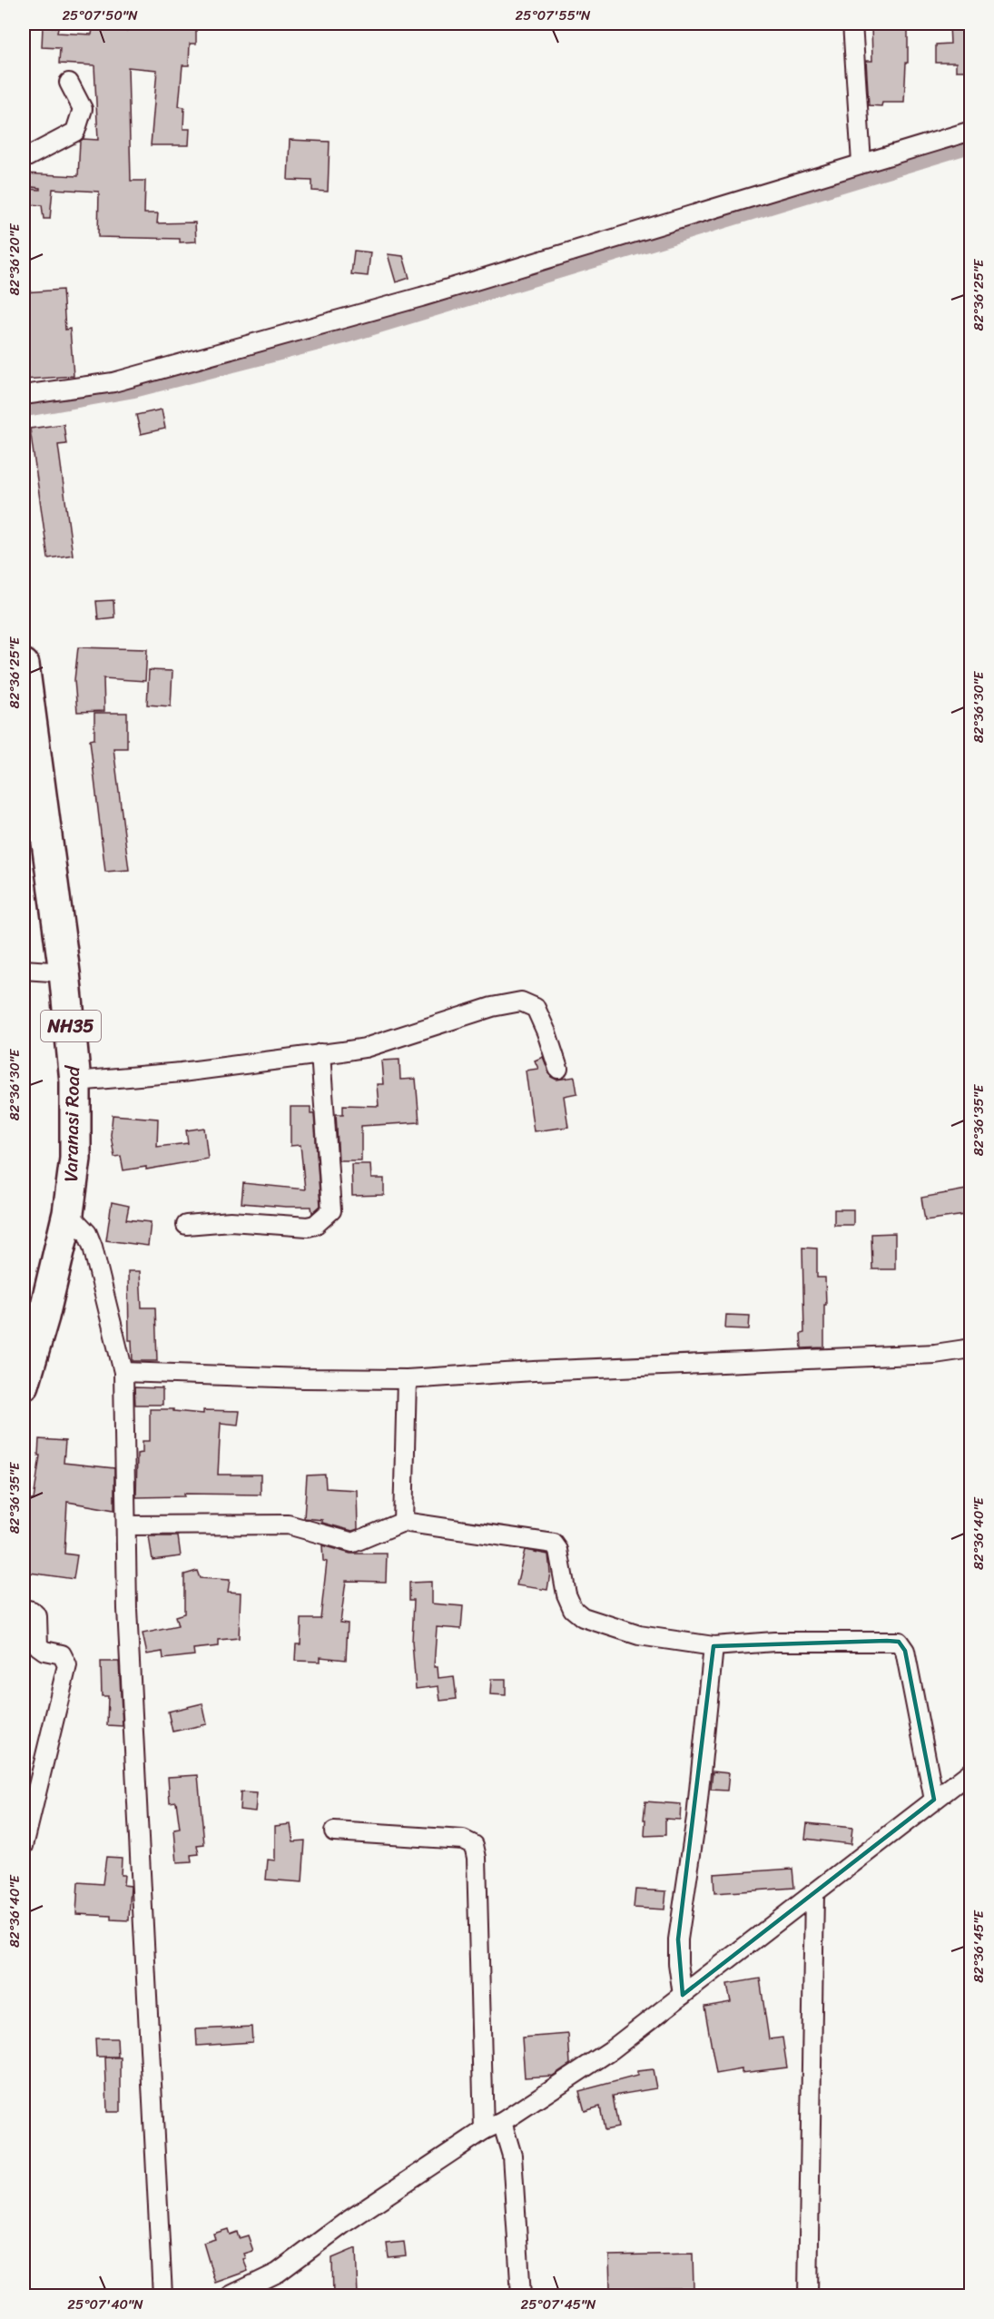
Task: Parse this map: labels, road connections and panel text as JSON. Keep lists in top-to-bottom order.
{
  "streets": {
    "highway": ["NH35", "Varanasi Road"]
  },
  "coordinates": [
    "25°07'50\"N",
    "25°07'55\"N",
    "82°36'20\"E",
    "82°36'25\"E",
    "82°36'30\"E",
    "82°36'35\"E",
    "82°36'40\"E",
    "82°36'45\"E",
    "25°07'40\"N",
    "25°07'45\"N"
  ]
}
